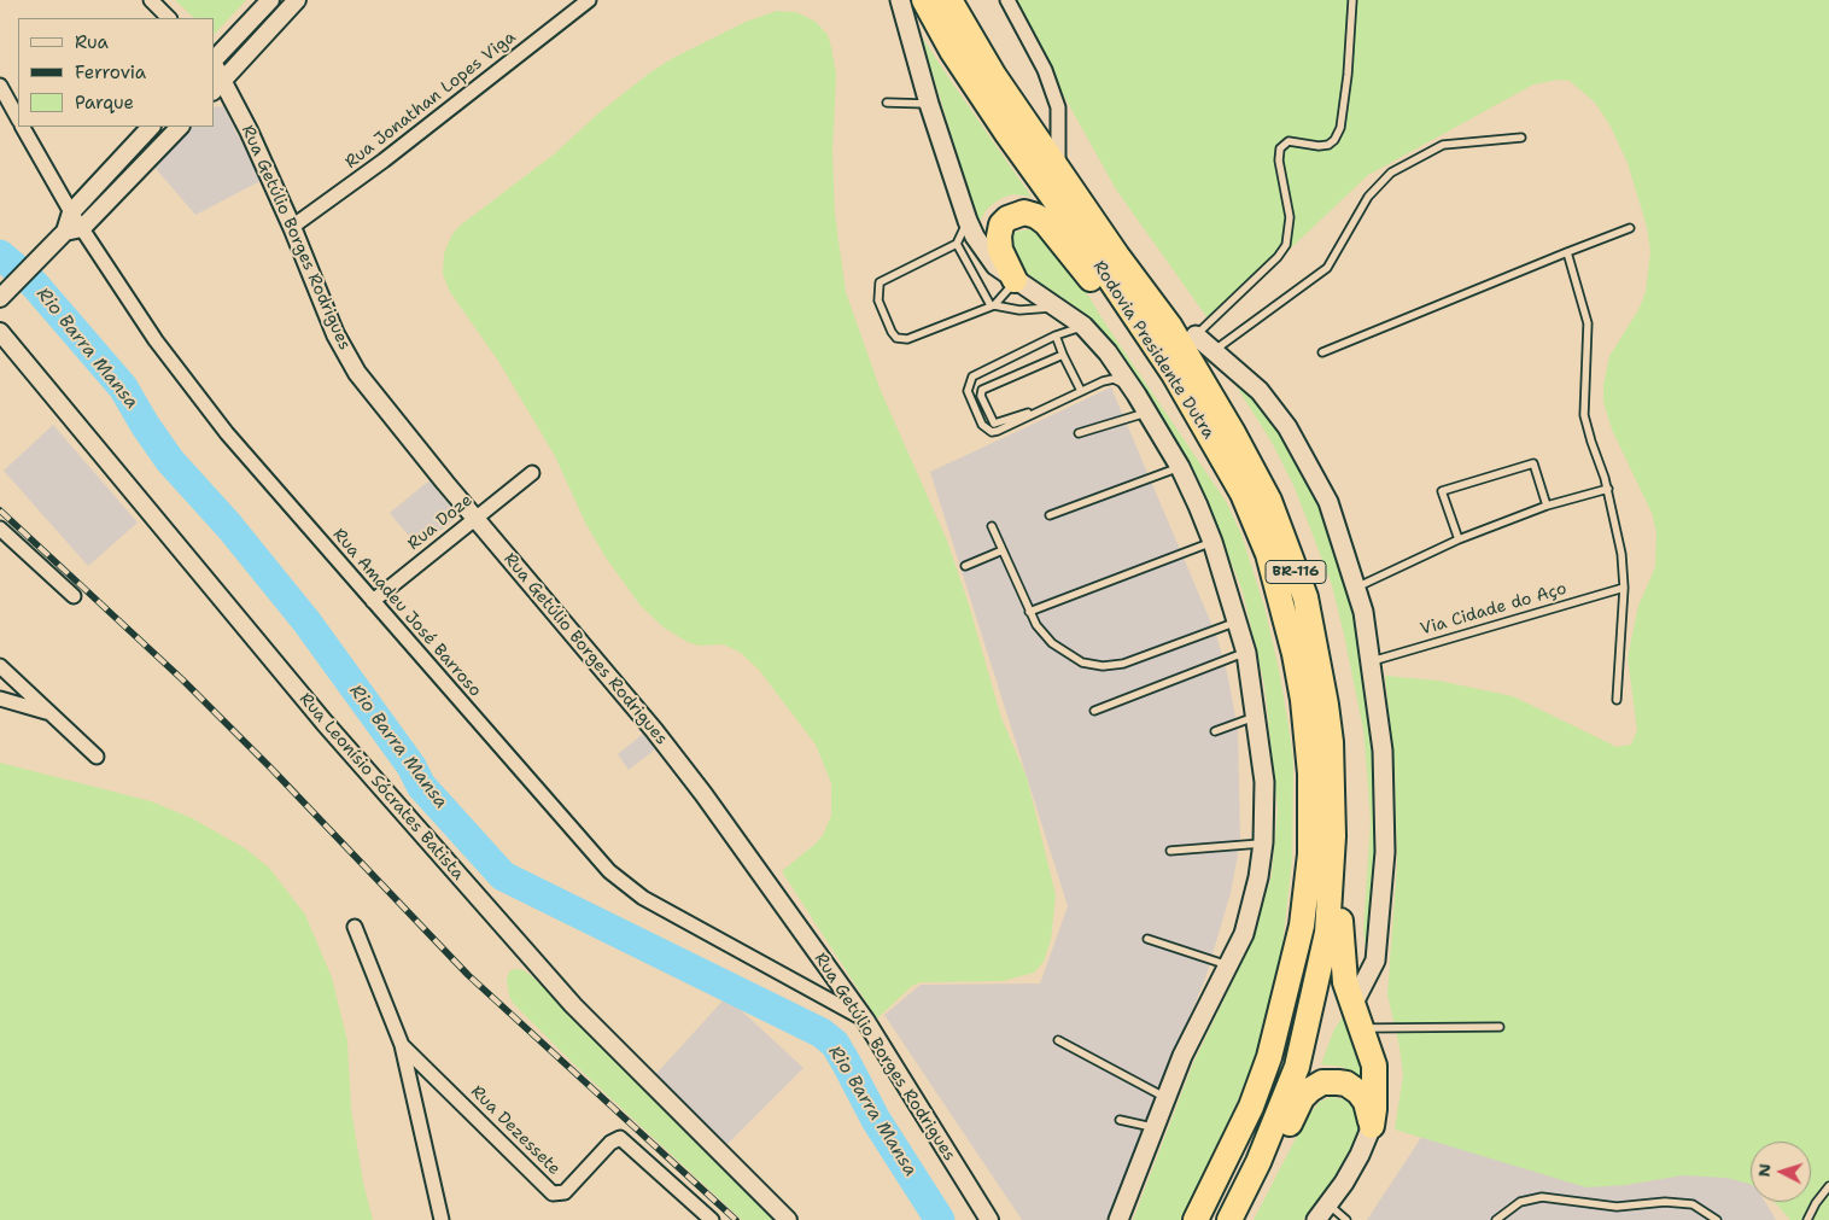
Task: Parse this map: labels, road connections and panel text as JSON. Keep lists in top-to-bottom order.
{
  "streets": {
    "highway": ["Rodovia Presidente Dutra", "BR-116"],
    "street": [
      "Rua Jonathan Lopes Viga",
      "Rua Getúlio Borges Rodrigues",
      "Rua Doze",
      "Rua Amadeu José Barroso",
      "Rua Leonísio Sócrates Batista",
      "Rua Dezessete"
    ],
    "lane": ["Via Cidade do Aço"]
  },
  "crossings": [
    ["Rua Jonathan Lopes Viga", "Rua Getúlio Borges Rodrigues"],
    ["Rua Getúlio Borges Rodrigues", "Rua Doze"],
    ["Rua Getúlio Borges Rodrigues", "Rua Amadeu José Barroso"],
    ["Rodovia Presidente Dutra", "BR-116"],
    ["Rua Doze", "Rua Amadeu José Barroso"]
  ],
  "water": ["Rio Barra Mansa"],
  "legend": ["Rua", "Ferrovia", "Parque"],
  "north": "left"
}
